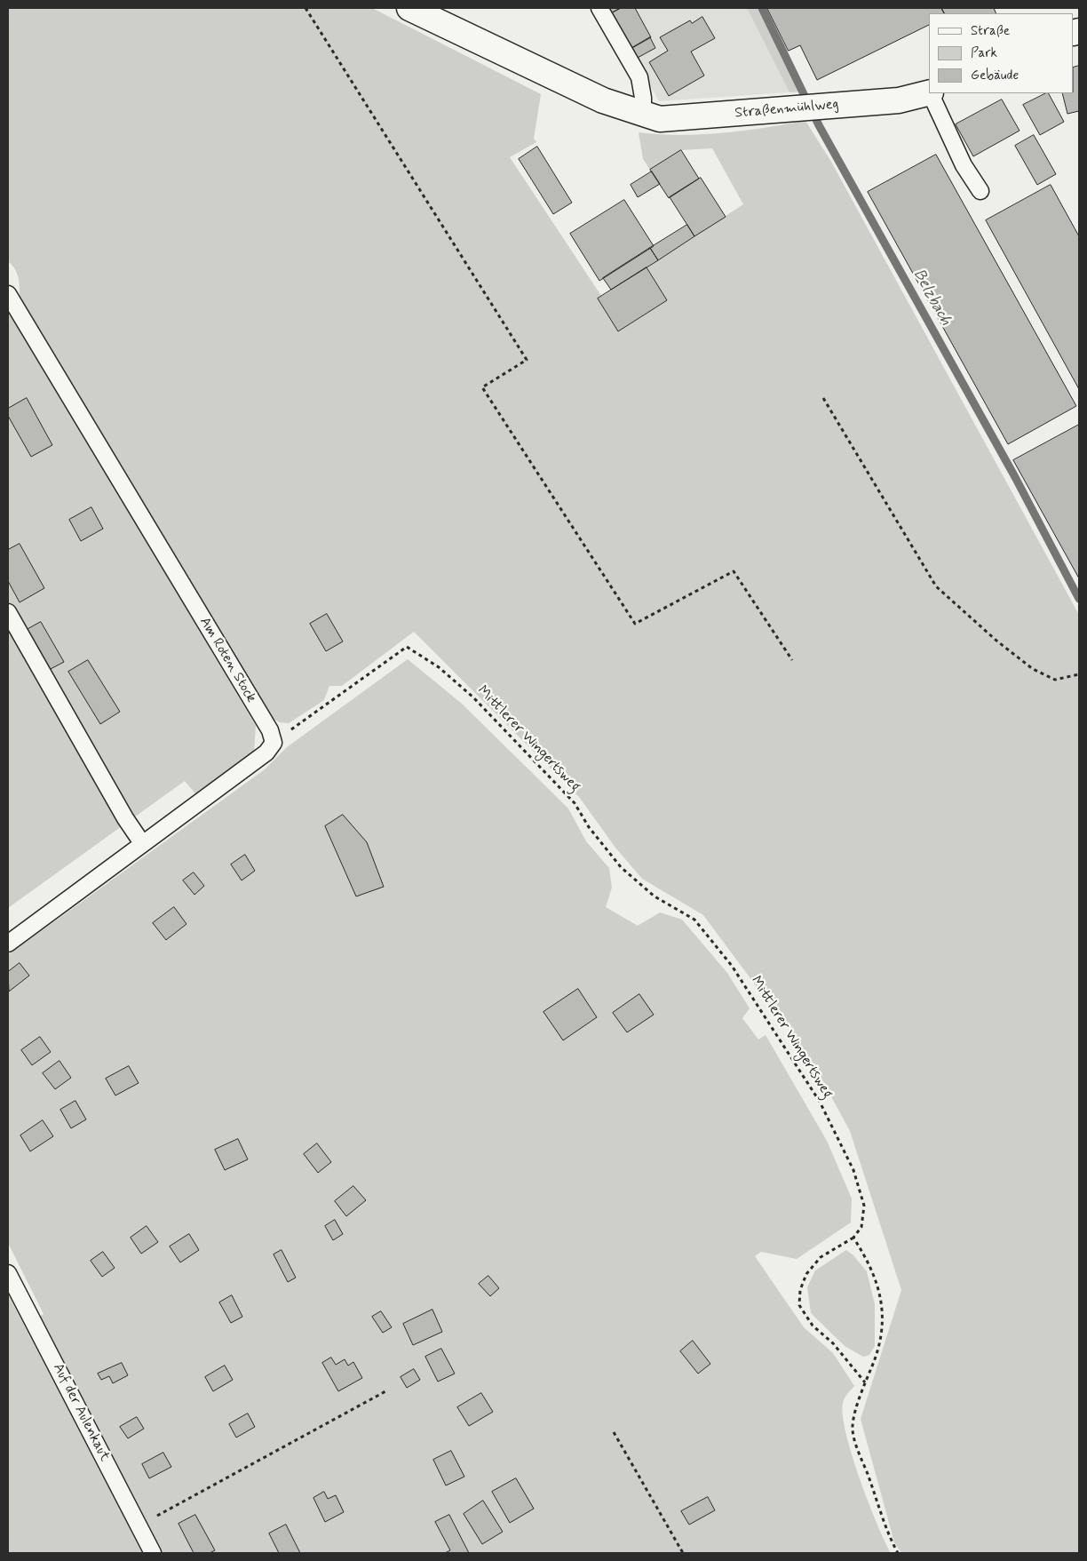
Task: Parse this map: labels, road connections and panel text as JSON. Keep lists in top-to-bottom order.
{
  "streets": {
    "street": ["Straßenmühlweg"],
    "lane": ["Am Roten Stock", "Auf der Aulenkaut"],
    "path": ["Mittlerer Wingertsweg"]
  },
  "crossings": [
    ["Am Roten Stock", "Mittlerer Wingertsweg"]
  ],
  "water": ["Belzbach"],
  "legend": ["Straße", "Park", "Gebäude"]
}
